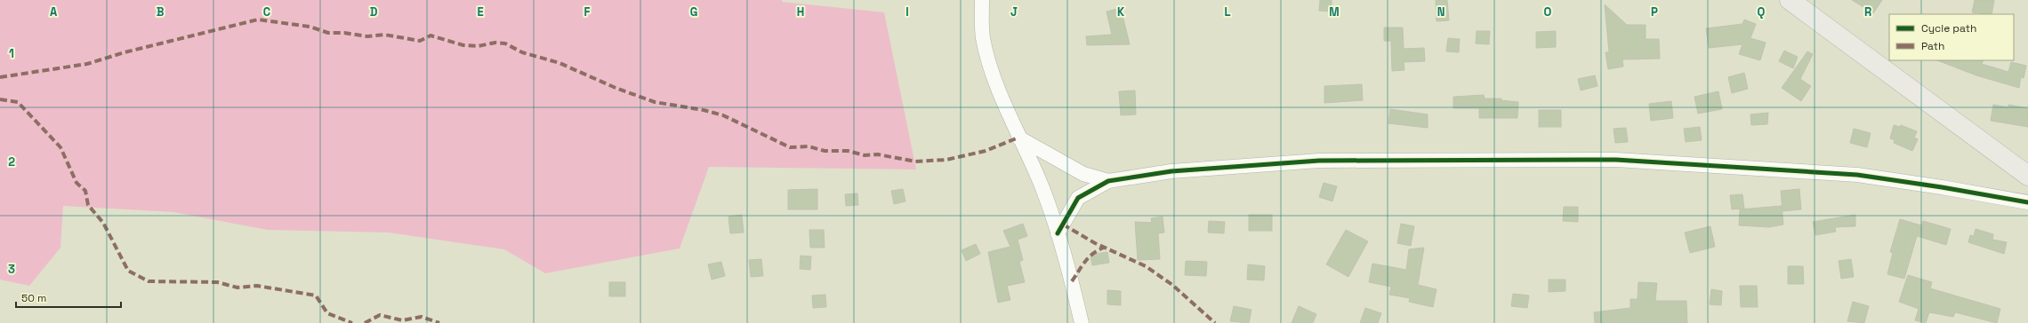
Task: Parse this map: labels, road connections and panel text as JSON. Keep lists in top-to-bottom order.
{
  "legend": ["Cycle path", "Path"],
  "scale_bar": "50 m",
  "grid": {
    "columns": [
      "A",
      "B",
      "C",
      "D",
      "E",
      "F",
      "G",
      "H",
      "I",
      "J",
      "K",
      "L",
      "M",
      "N",
      "O",
      "P",
      "Q",
      "R"
    ],
    "rows": ["1", "2", "3"]
  }
}
